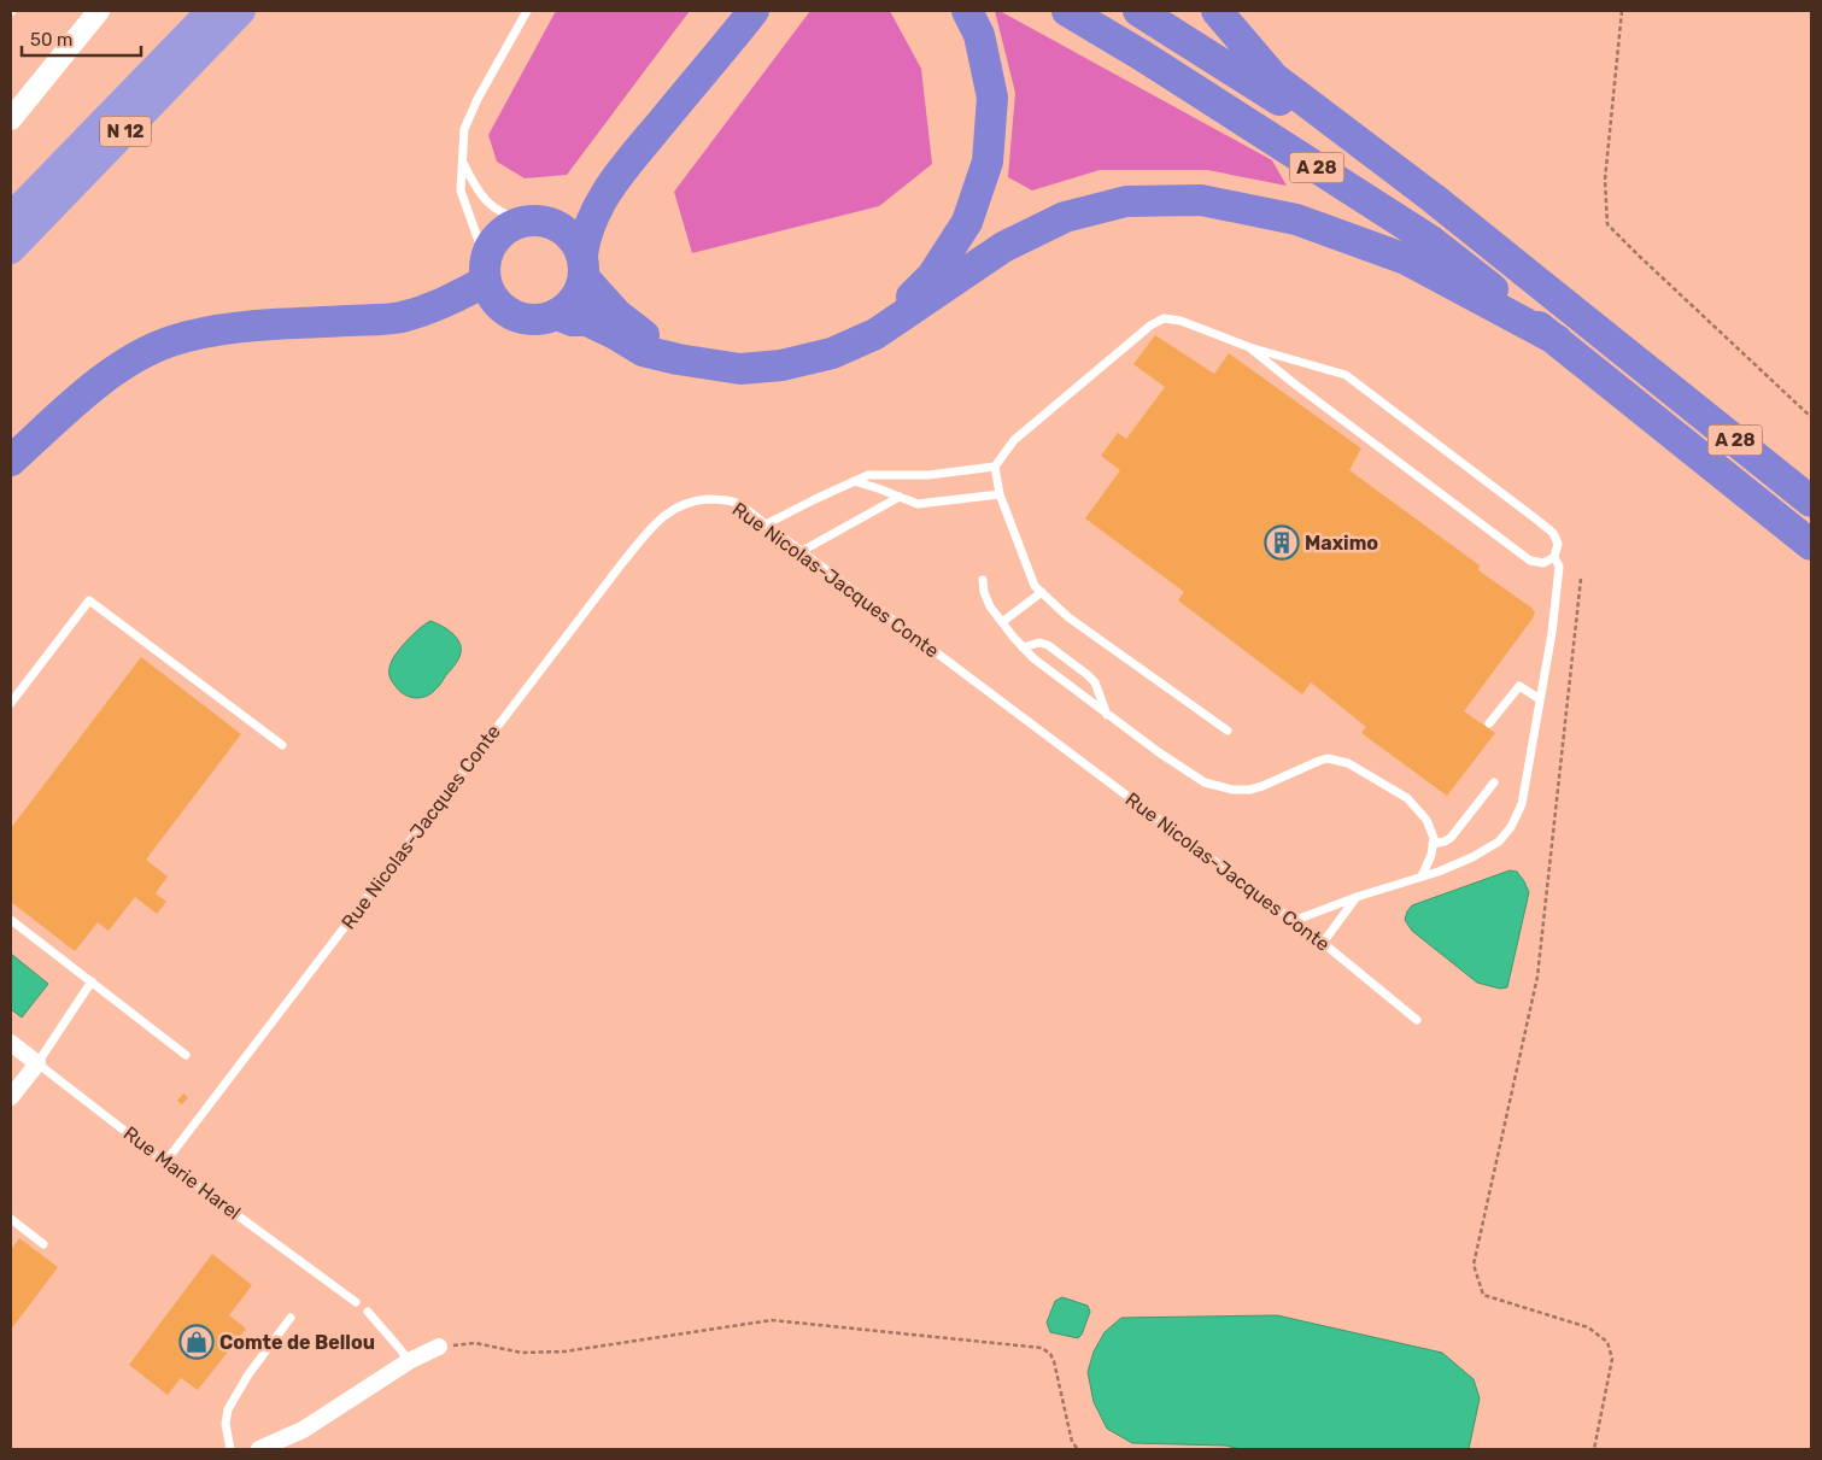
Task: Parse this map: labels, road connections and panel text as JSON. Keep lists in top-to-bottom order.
{
  "streets": {
    "highway": ["N 12", "A 28"],
    "street": ["Rue Marie Harel"],
    "lane": ["Rue Nicolas-Jacques Conte"]
  },
  "crossings": [
    ["Rue Nicolas-Jacques Conte", "Rue Marie Harel"]
  ],
  "places": {
    "building": ["Maximo"],
    "shop": ["Comte de Bellou"]
  },
  "scale_bar": "50 m"
}
